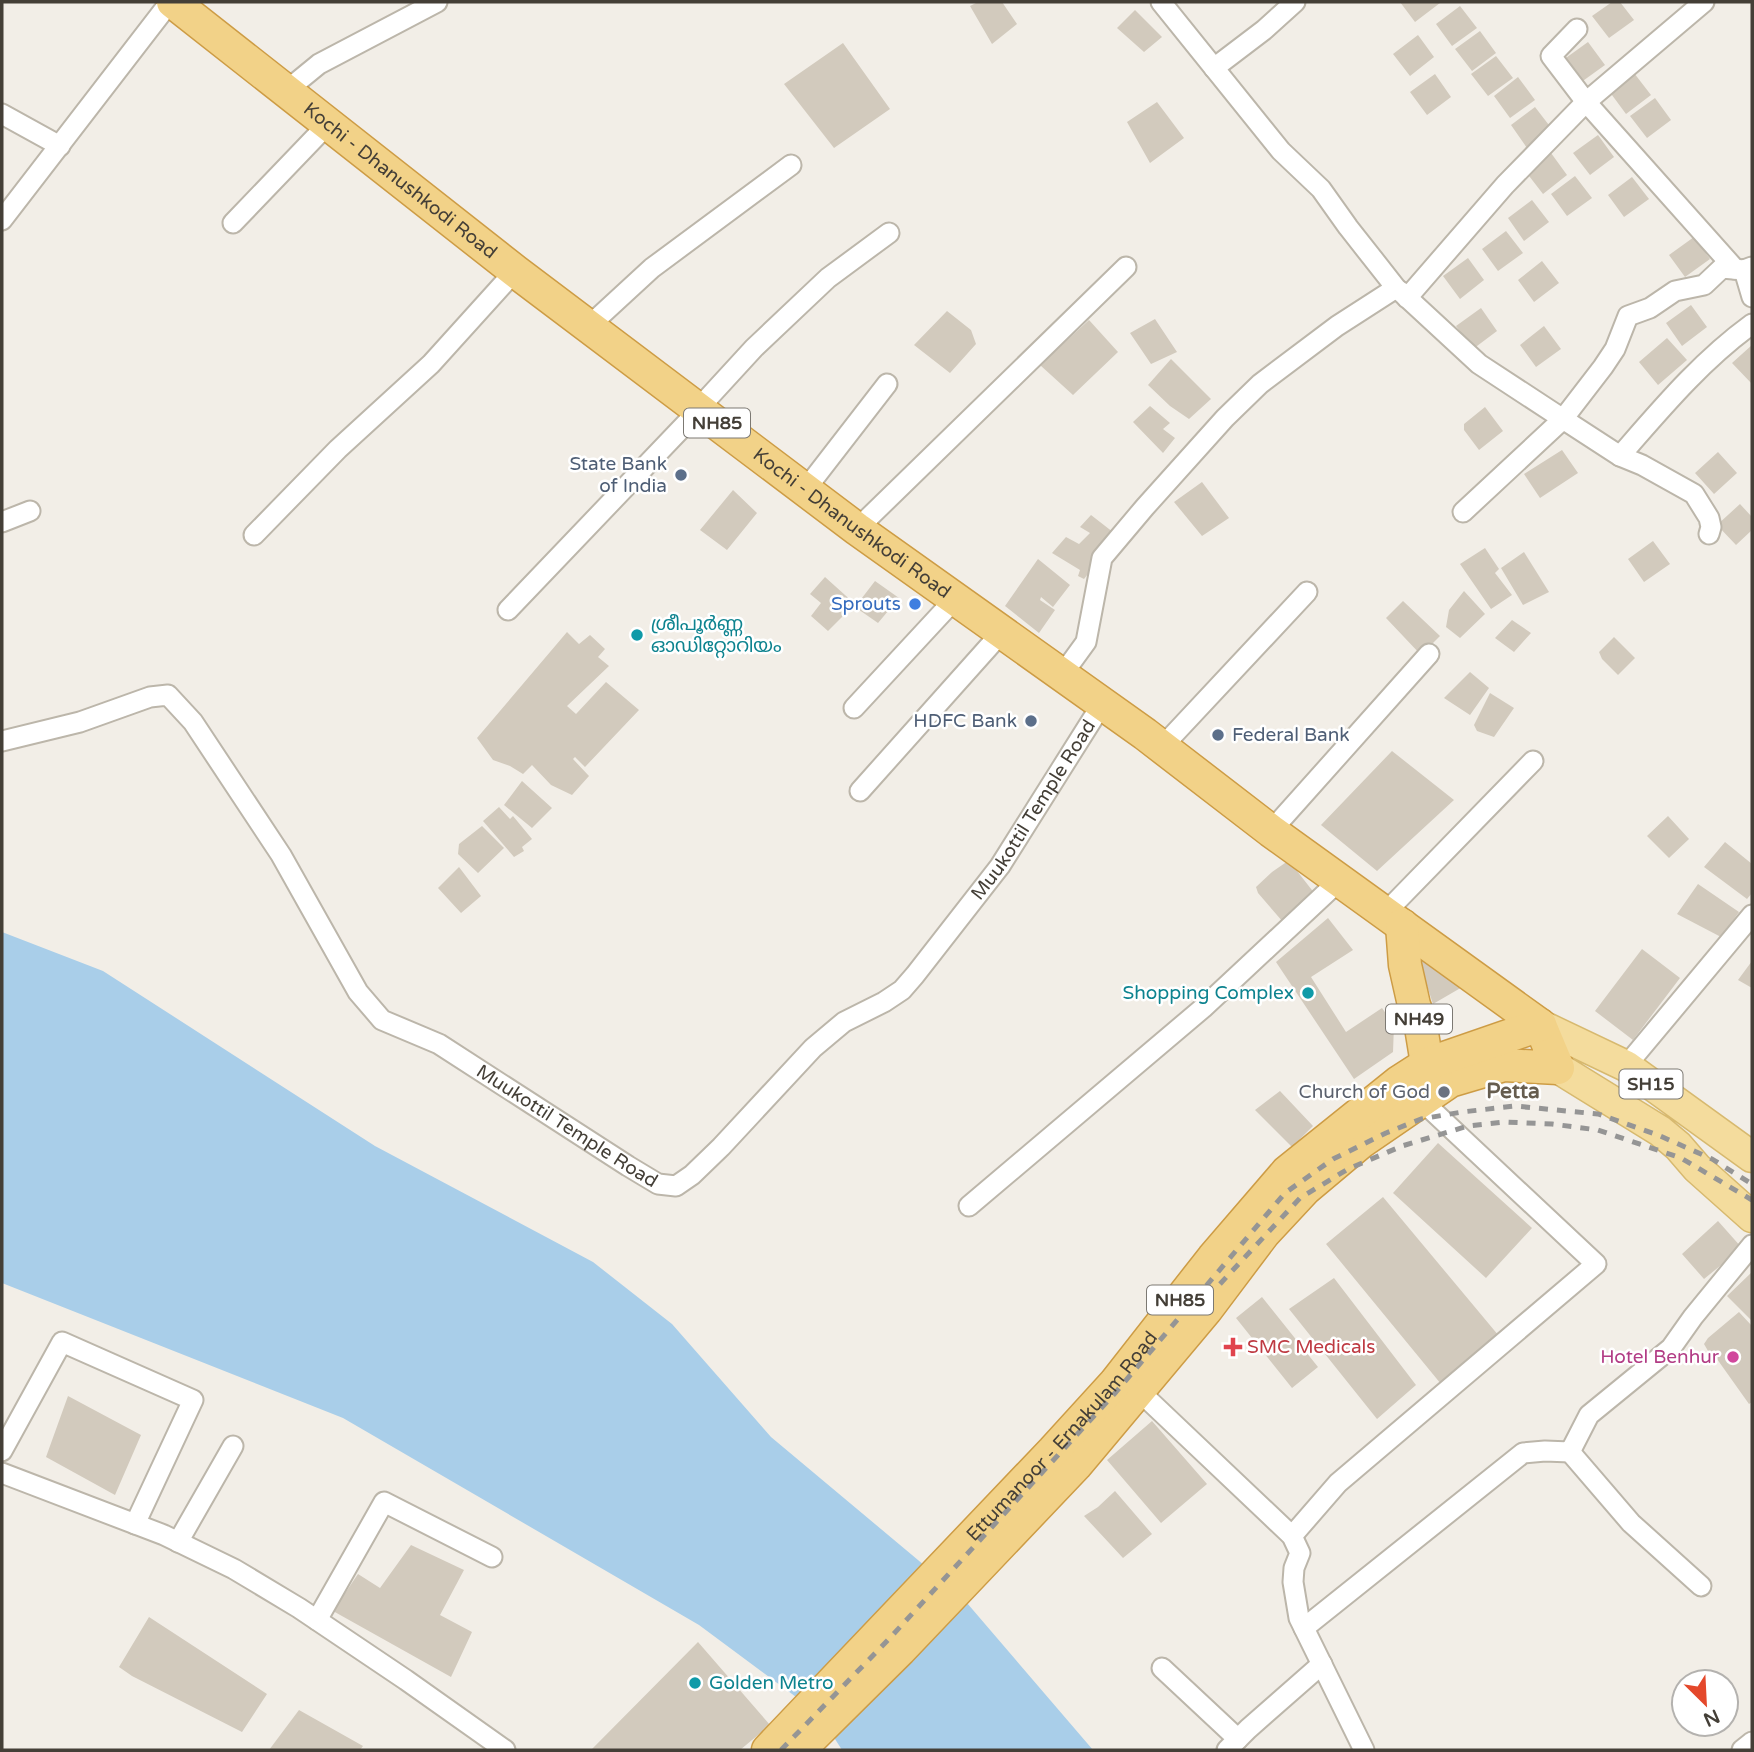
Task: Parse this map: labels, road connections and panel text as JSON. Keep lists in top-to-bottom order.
{
  "streets": {
    "highway": [
      "Kochi - Dhanushkodi Road",
      "NH85",
      "NH49",
      "Ettumanoor - Ernakulam Road"
    ],
    "main road": ["SH15"],
    "street": ["Muukottil Temple Road"]
  },
  "crossings": [
    ["Kochi - Dhanushkodi Road", "Muukottil Temple Road"],
    ["Kochi - Dhanushkodi Road", "NH49"],
    ["Kochi - Dhanushkodi Road", "SH15"],
    ["Kochi - Dhanushkodi Road", "Ettumanoor - Ernakulam Road"],
    ["NH49", "Ettumanoor - Ernakulam Road"],
    ["SH15", "Ettumanoor - Ernakulam Road"]
  ],
  "districts": ["Petta"],
  "places": {
    "other": [
      "State Bank of India",
      "Sprouts",
      "ശ്രീപൂർണ്ണ ഓഡിറ്റോറിയം",
      "HDFC Bank",
      "Federal Bank",
      "Shopping Complex",
      "Church of God",
      "Hotel Benhur",
      "Golden Metro"
    ],
    "health": ["SMC Medicals"]
  },
  "north": "bottom right"
}
